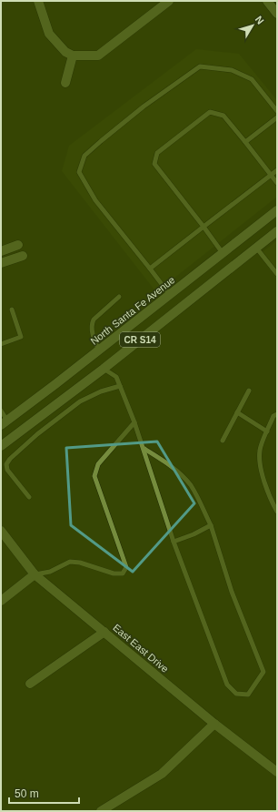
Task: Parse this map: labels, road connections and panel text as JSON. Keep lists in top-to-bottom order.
{
  "streets": {
    "main road": ["North Santa Fe Avenue", "CR S14"],
    "street": ["East East Drive"]
  },
  "scale_bar": "50 m",
  "north": "top right"
}
